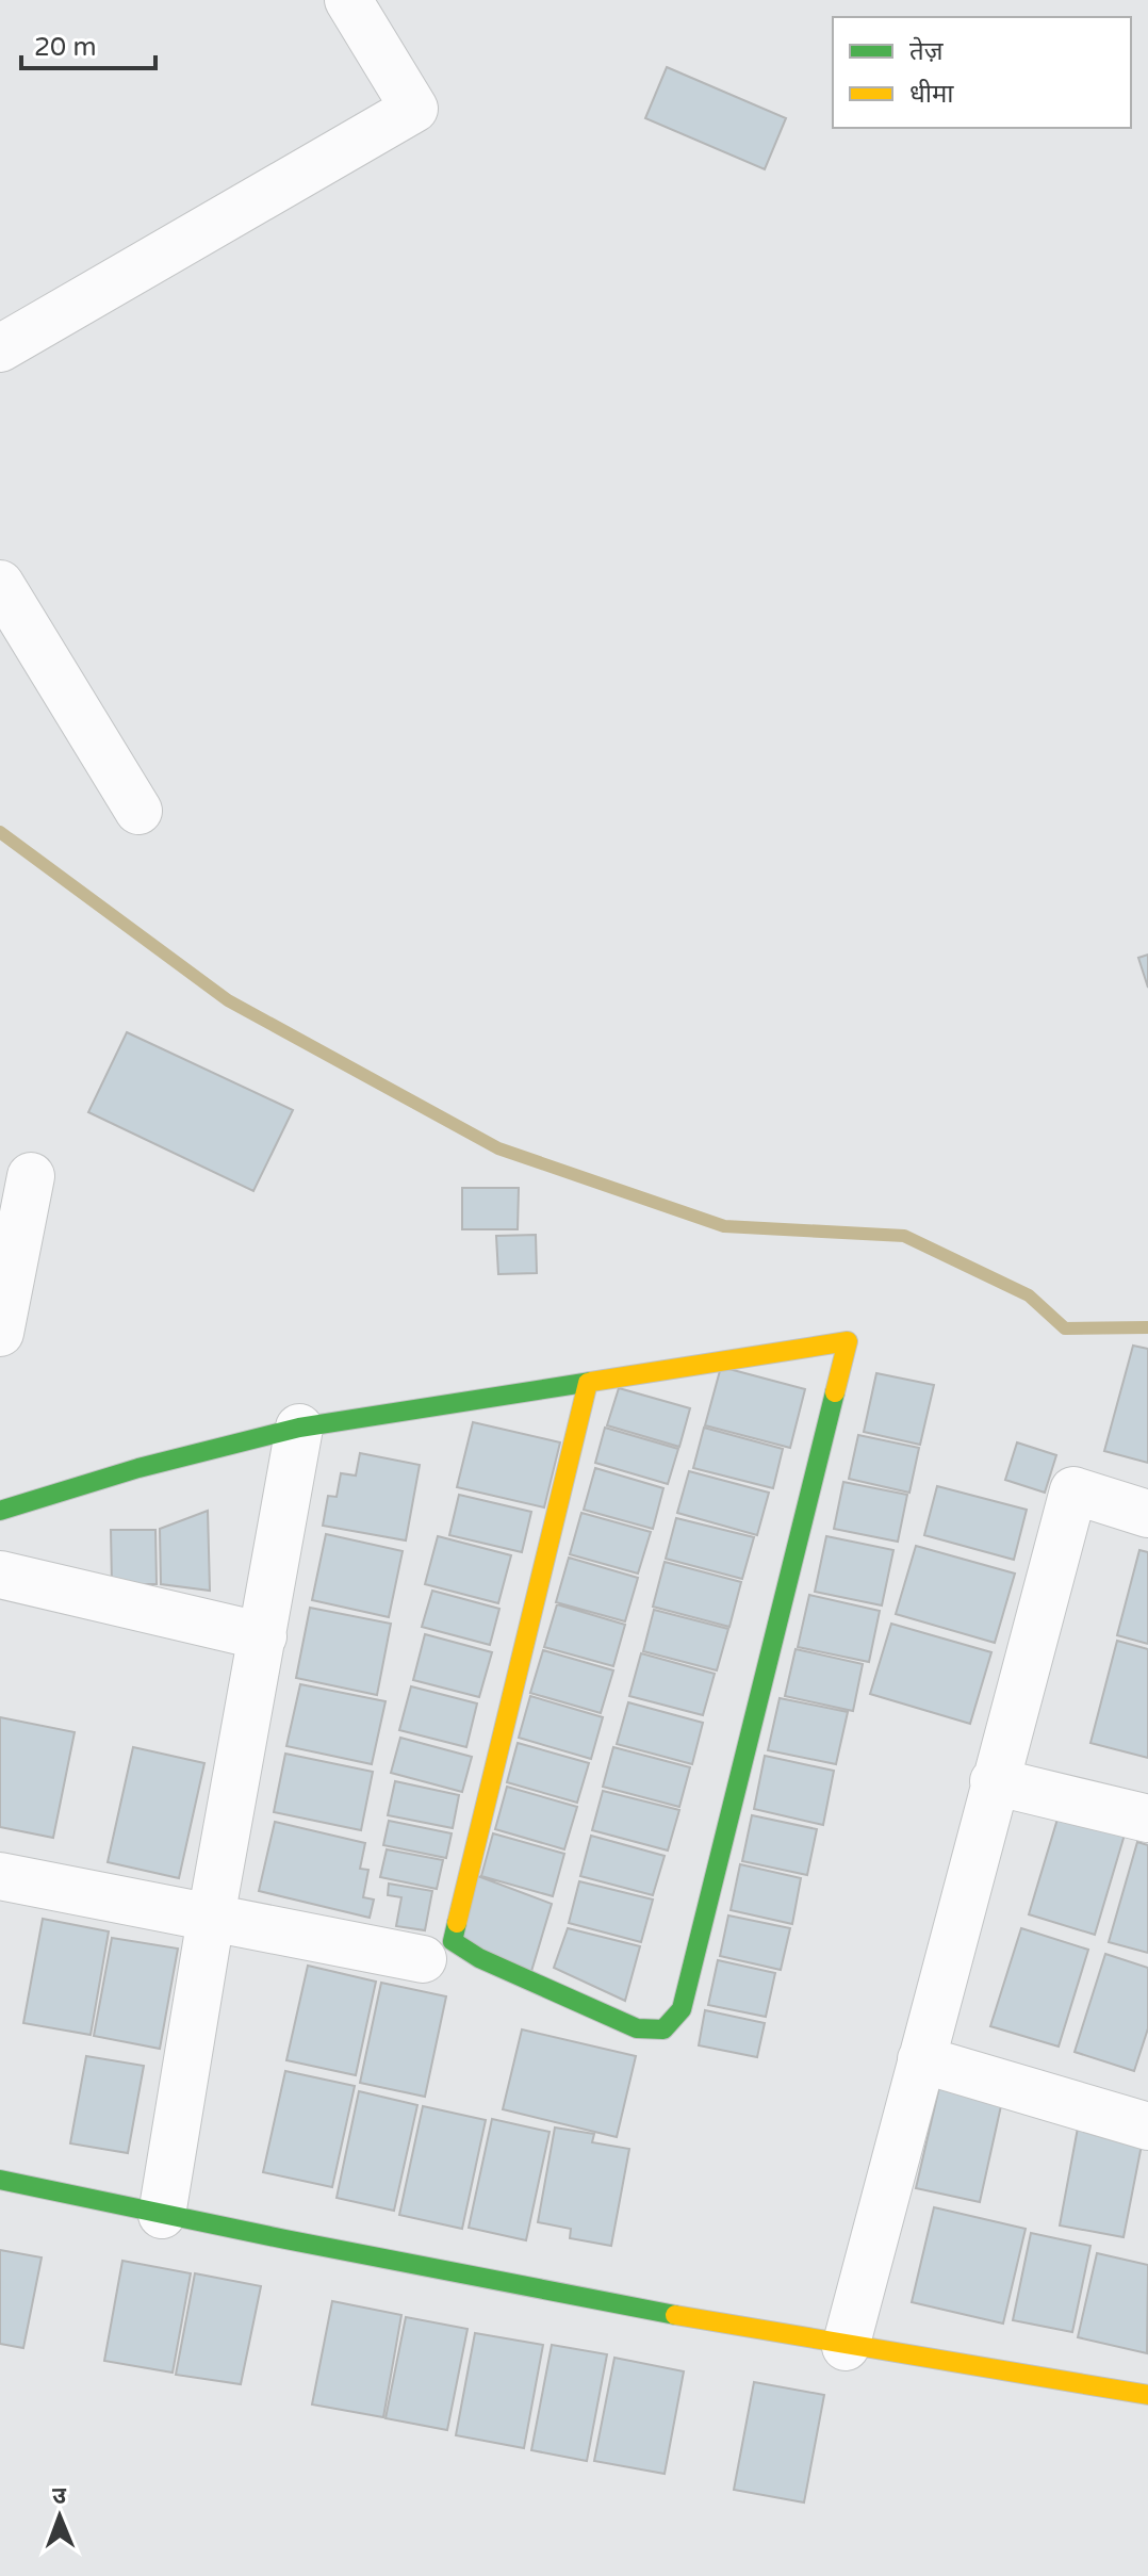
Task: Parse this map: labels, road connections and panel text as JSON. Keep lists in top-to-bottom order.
{
  "legend": ["तेज़", "धीमा"],
  "scale_bar": "20 m",
  "north": "top"
}
